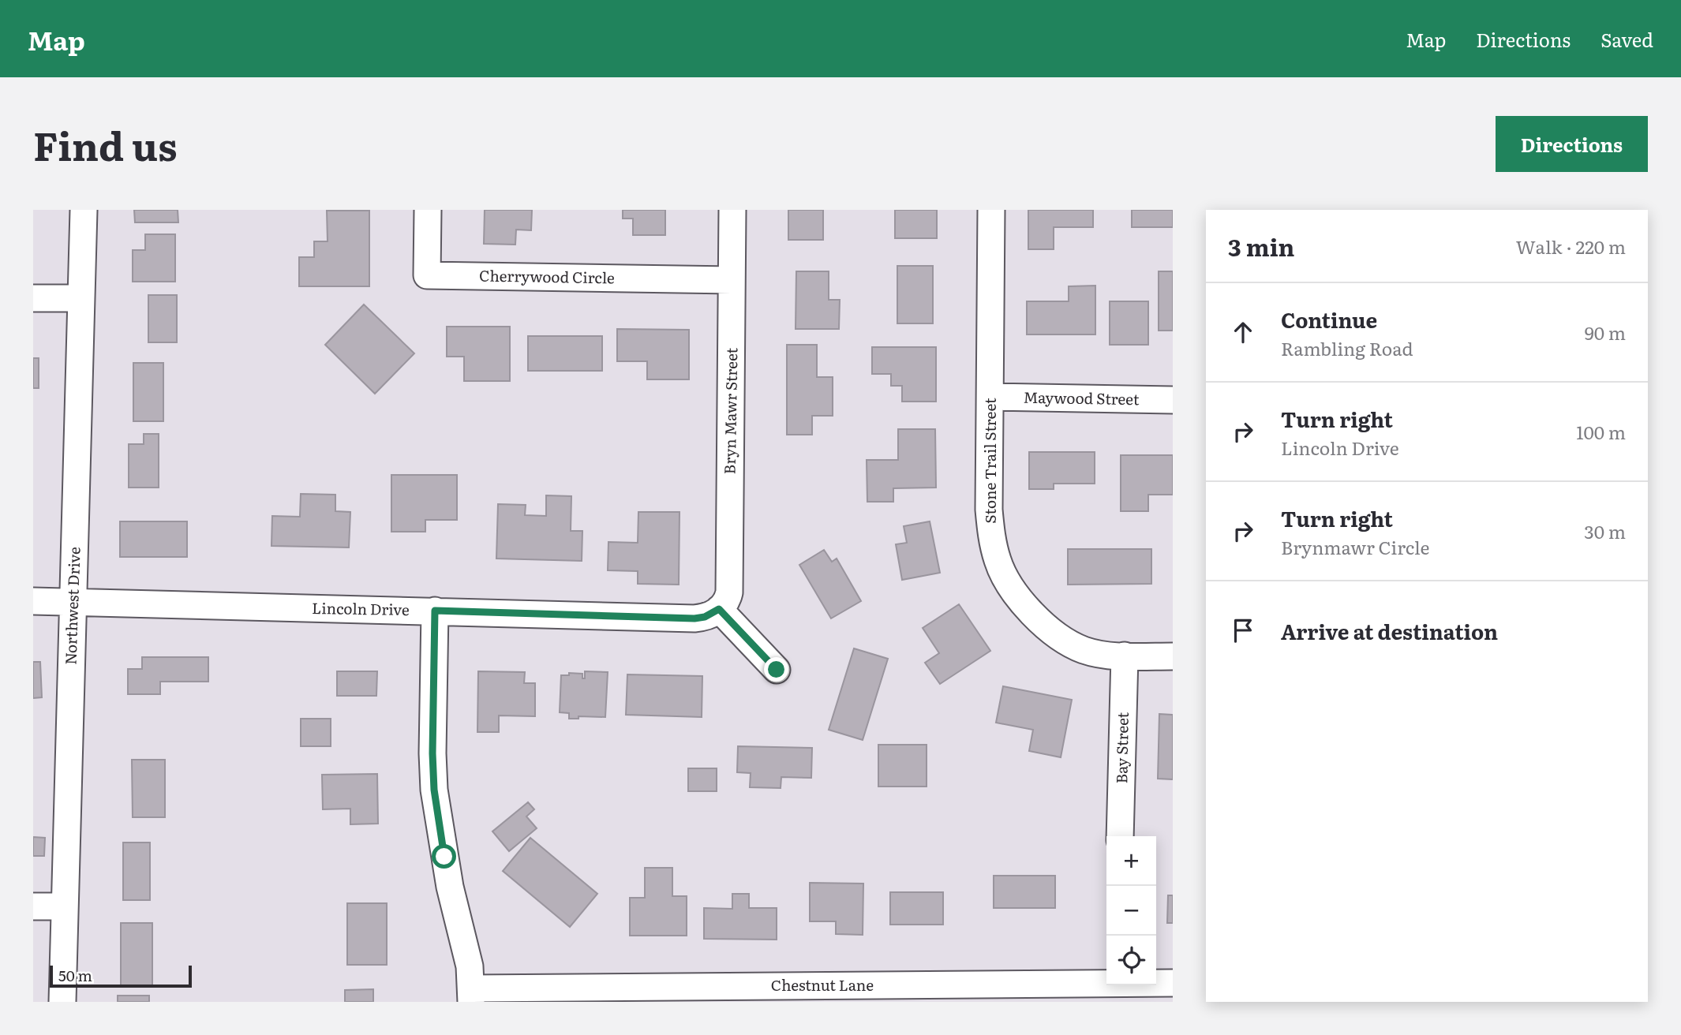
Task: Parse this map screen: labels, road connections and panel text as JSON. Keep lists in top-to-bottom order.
{
  "streets": {
    "street": [
      "Cherrywood Circle",
      "Maywood Street",
      "Bryn Mawr Street",
      "Stone Trail Street",
      "Northwest Drive",
      "Lincoln Drive",
      "Bay Street",
      "Chestnut Lane"
    ]
  },
  "crossings": [
    ["Cherrywood Circle", "Bryn Mawr Street"],
    ["Maywood Street", "Stone Trail Street"],
    ["Bryn Mawr Street", "Lincoln Drive"],
    ["Stone Trail Street", "Bay Street"],
    ["Northwest Drive", "Lincoln Drive"]
  ],
  "scale_bar": "50 m",
  "page": {
    "header": "Map",
    "nav": ["Map", "Directions", "Saved"],
    "title": "Find us",
    "buttons": "Directions",
    "heading": ["3 min", "Walk · 220 m"],
    "list": [
      ["Continue", "Rambling Road", "90 m"],
      ["Turn right", "Lincoln Drive", "100 m"],
      ["Turn right", "Brynmawr Circle", "30 m"],
      "Arrive at destination"
    ],
    "map_buttons": ["+", "−"],
    "scale": "50 m"
  }
}
